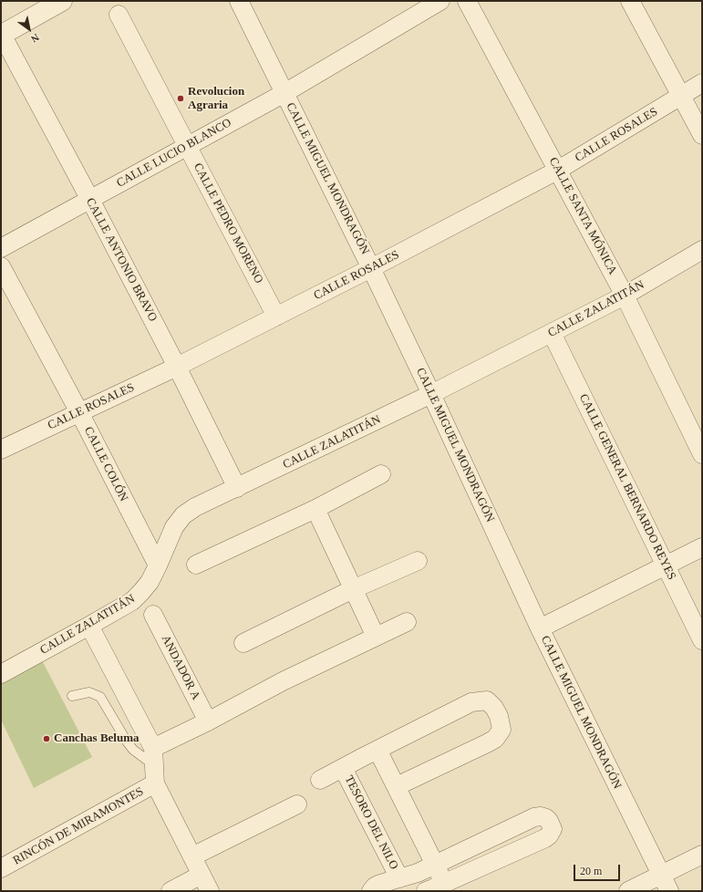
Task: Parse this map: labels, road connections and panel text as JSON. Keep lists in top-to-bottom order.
{
  "streets": {
    "street": [
      "CALLE ROSALES",
      "CALLE LUCIO BLANCO",
      "CALLE MIGUEL MONDRAGÓN",
      "CALLE SANTA MÓNICA",
      "CALLE PEDRO MORENO",
      "CALLE ANTONIO BRAVO",
      "CALLE ZALATITÁN",
      "CALLE COLÓN",
      "CALLE GENERAL BERNARDO REYES",
      "ANDADOR A",
      "TESORO DEL NILO",
      "RINCÓN DE MIRAMONTES"
    ]
  },
  "crossings": [
    ["CALLE ROSALES", "CALLE MIGUEL MONDRAGÓN"],
    ["CALLE ROSALES", "CALLE SANTA MÓNICA"],
    ["CALLE ROSALES", "CALLE PEDRO MORENO"],
    ["CALLE ROSALES", "CALLE ANTONIO BRAVO"],
    ["CALLE ROSALES", "CALLE COLÓN"],
    ["CALLE LUCIO BLANCO", "CALLE MIGUEL MONDRAGÓN"],
    ["CALLE LUCIO BLANCO", "CALLE PEDRO MORENO"],
    ["CALLE LUCIO BLANCO", "CALLE ANTONIO BRAVO"],
    ["CALLE MIGUEL MONDRAGÓN", "CALLE ZALATITÁN"],
    ["CALLE SANTA MÓNICA", "CALLE ZALATITÁN"],
    ["CALLE ANTONIO BRAVO", "CALLE ZALATITÁN"],
    ["CALLE ZALATITÁN", "CALLE COLÓN"],
    ["CALLE ZALATITÁN", "CALLE GENERAL BERNARDO REYES"]
  ],
  "places": ["Revolucion Agraria", "Canchas Beluma"],
  "scale_bar": "20 m",
  "north": "bottom right"
}
